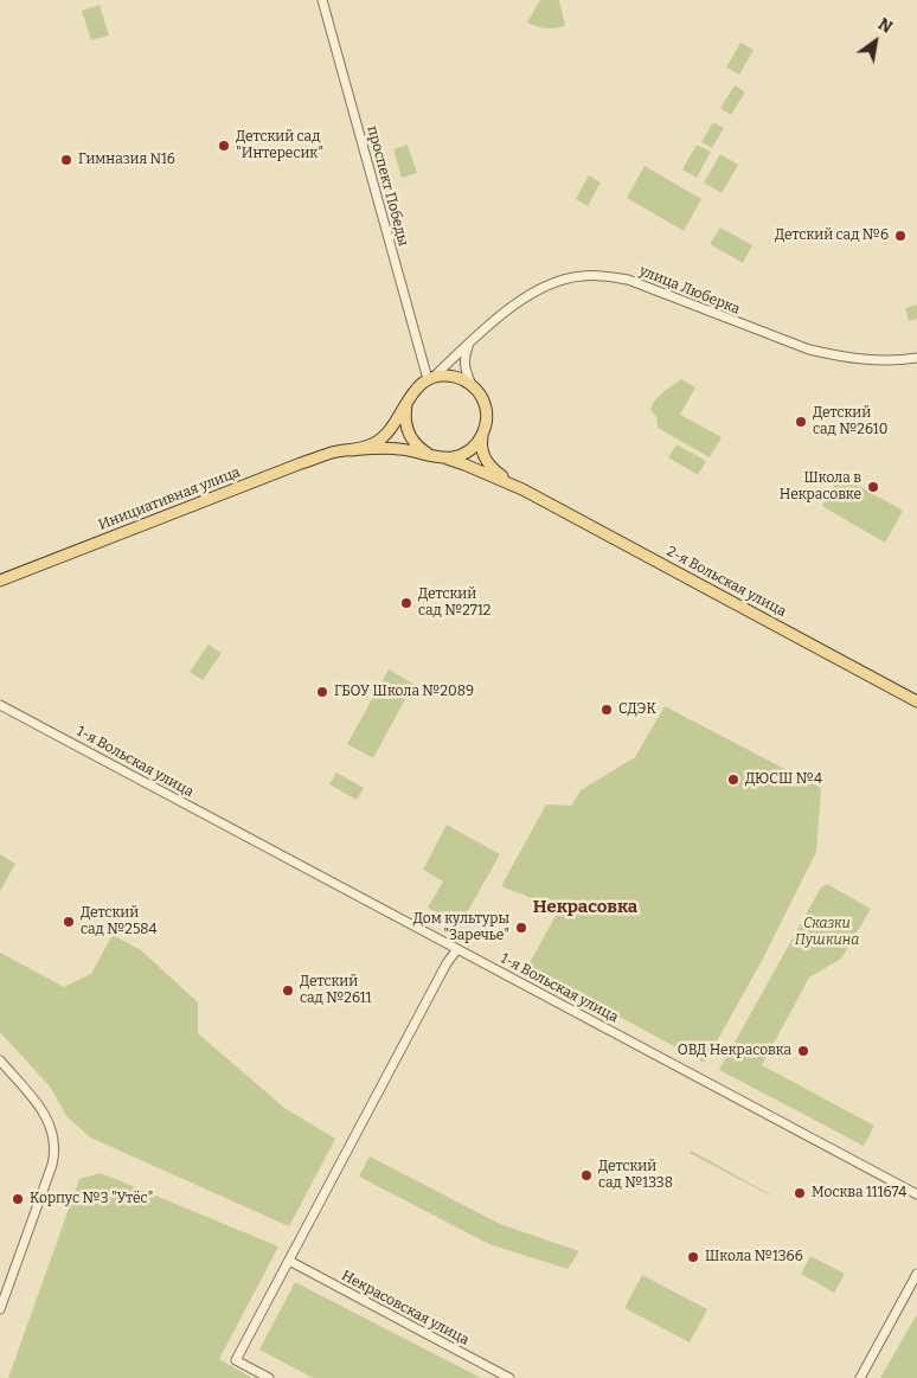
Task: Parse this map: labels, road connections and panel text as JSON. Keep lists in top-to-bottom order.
{
  "streets": {
    "main road": ["Инициативная улица", "2-я Вольская улица"],
    "street": [
      "проспект Победы",
      "улица Люберка",
      "1-я Вольская улица",
      "Некрасовская улица"
    ]
  },
  "crossings": [
    ["проспект Победы", "улица Люберка"],
    ["проспект Победы", "Инициативная улица"],
    ["проспект Победы", "2-я Вольская улица"],
    ["улица Люберка", "Инициативная улица"],
    ["улица Люберка", "2-я Вольская улица"],
    ["Инициативная улица", "2-я Вольская улица"]
  ],
  "districts": ["Некрасовка"],
  "parks": ["Сказки Пушкина"],
  "places": [
    "Детский сад \"Интересик\"",
    "Гимназия N16",
    "Детский сад №6",
    "Детский сад №2610",
    "Школа в Некрасовке",
    "Детский сад №2712",
    "ГБОУ Школа №2089",
    "СДЭК",
    "ДЮСШ №4",
    "Детский сад №2584",
    "Дом культуры \"Заречье\"",
    "Детский сад №2611",
    "ОВД Некрасовка",
    "Детский сад №1338",
    "Москва 111674",
    "Корпус №3 \"Утёс\"",
    "Школа №1366"
  ],
  "north": "top right"
}
